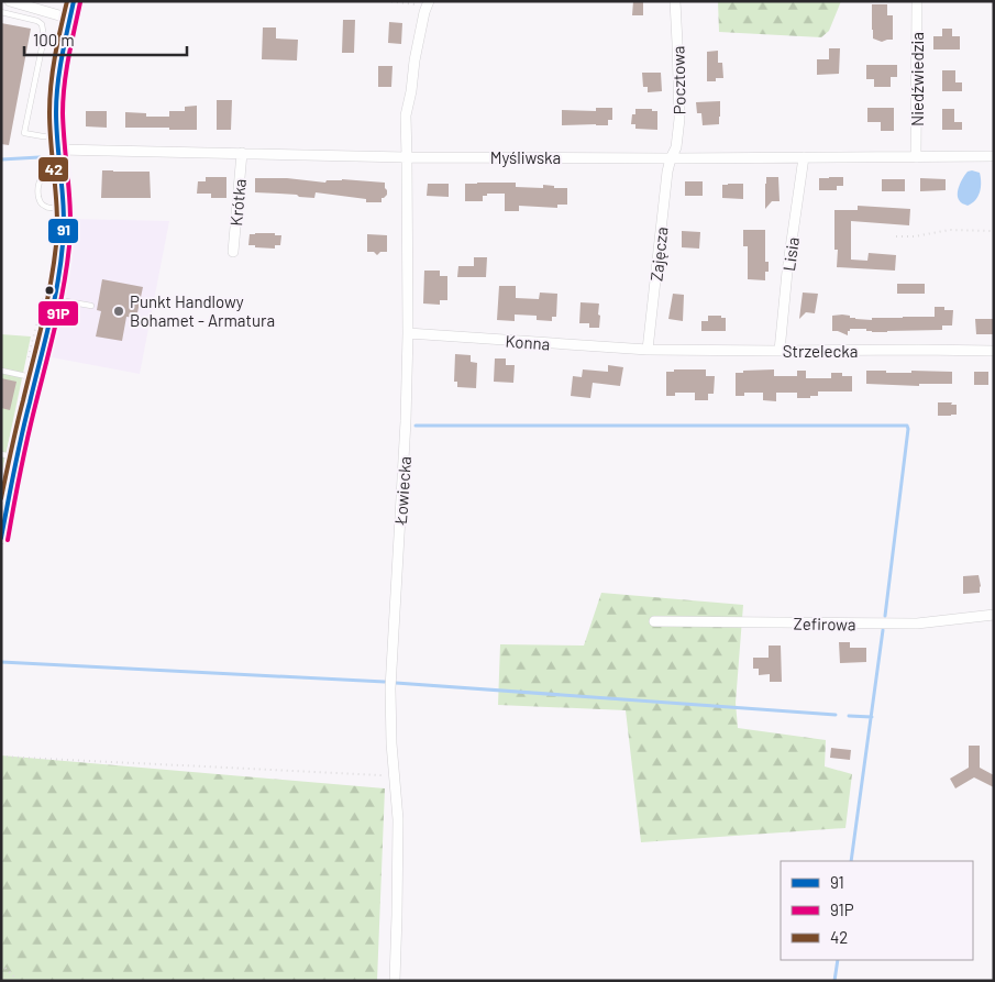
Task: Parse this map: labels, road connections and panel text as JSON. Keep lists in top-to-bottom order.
{
  "streets": {
    "street": [
      "Niedźwiedzia",
      "Pocztowa",
      "Myśliwska",
      "Krótka",
      "Zajęcza",
      "Lisia",
      "Konna",
      "Strzelecka",
      "Łowiecka",
      "Zefirowa"
    ]
  },
  "crossings": [
    ["Niedźwiedzia", "Myśliwska"],
    ["Pocztowa", "Myśliwska"],
    ["Pocztowa", "Zajęcza"],
    ["Myśliwska", "Krótka"],
    ["Myśliwska", "Zajęcza"],
    ["Myśliwska", "Lisia"],
    ["Myśliwska", "Łowiecka"],
    ["Zajęcza", "Konna"],
    ["Zajęcza", "Strzelecka"],
    ["Lisia", "Strzelecka"],
    ["Konna", "Strzelecka"],
    ["Konna", "Łowiecka"]
  ],
  "places": ["Punkt Handlowy Bohamet - Armatura"],
  "lines": ["transit line 91", "transit line 42", "transit line 91P"],
  "legend": ["91", "91P", "42"],
  "scale_bar": "100 m"
}
